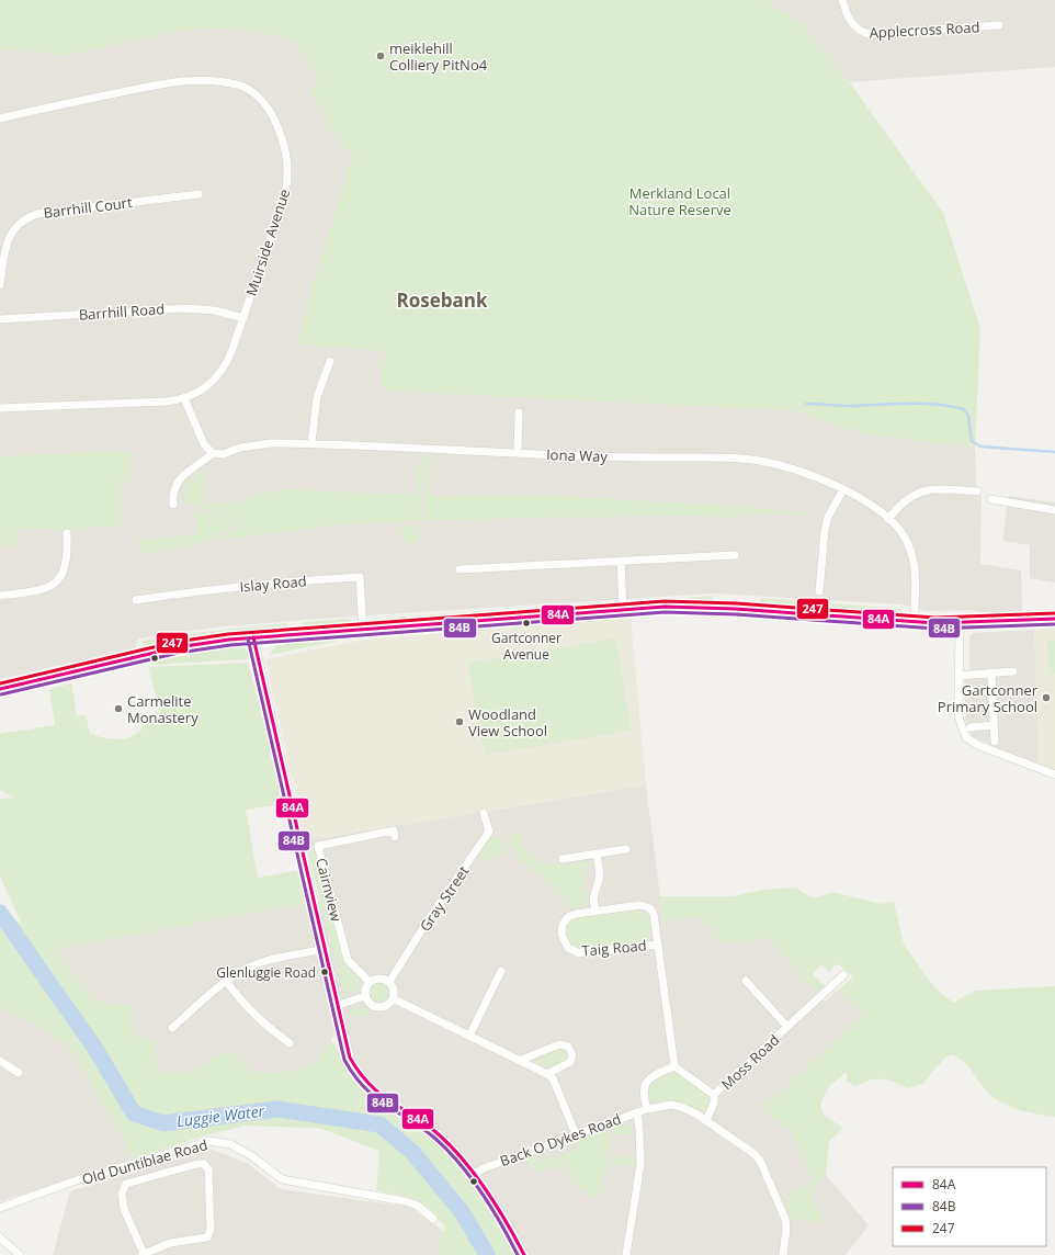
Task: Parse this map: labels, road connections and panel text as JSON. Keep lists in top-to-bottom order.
{
  "streets": {
    "street": [
      "Applecross Road",
      "Barrhill Court",
      "Muirside Avenue",
      "Barrhill Road",
      "Iona Way",
      "Islay Road",
      "Cairnview",
      "Gray Street",
      "Taig Road",
      "Moss Road",
      "Back O Dykes Road",
      "Old Duntiblae Road"
    ]
  },
  "crossings": [
    ["Muirside Avenue", "Barrhill Road"],
    ["Cairnview", "Gray Street"],
    ["Moss Road", "Back O Dykes Road"]
  ],
  "districts": ["Rosebank"],
  "water": ["Luggie Water"],
  "parks": ["Merkland Local Nature Reserve"],
  "places": [
    "meiklehill Colliery PitNo4",
    "Gartconner Avenue",
    "Gartconner Primary School",
    "Carmelite Monastery",
    "Woodland View School",
    "Glenluggie Road"
  ],
  "lines": ["transit line 247", "transit line 84A", "transit line 84B"],
  "legend": ["84A", "84B", "247"]
}
